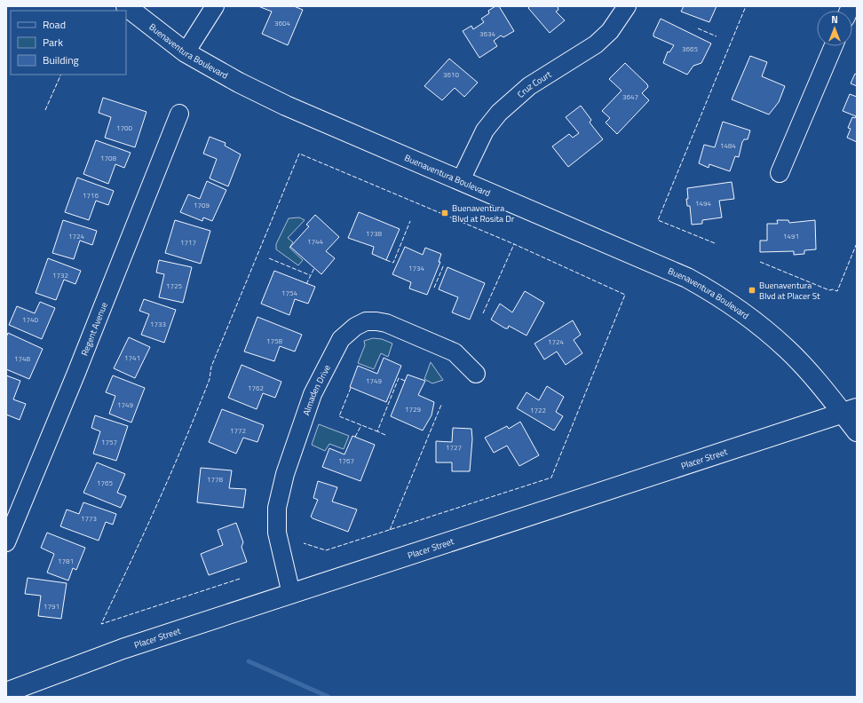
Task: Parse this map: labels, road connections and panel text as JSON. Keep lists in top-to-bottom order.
{
  "streets": {
    "main road": ["Buenaventura Boulevard", "Placer Street"],
    "street": ["Cruz Court", "Regent Avenue", "Almaden Drive"]
  },
  "crossings": [
    ["Buenaventura Boulevard", "Cruz Court"],
    ["Buenaventura Boulevard", "Placer Street"],
    ["Almaden Drive", "Placer Street"]
  ],
  "places": {
    "transit": ["Buenaventura Blvd at Rosita Dr", "Buenaventura Blvd at Placer St"]
  },
  "house_numbers": [
    "3604",
    "3634",
    "3665",
    "3610",
    "3647",
    "1700",
    "1484",
    "1708",
    "1716",
    "1494",
    "1709",
    "1738",
    "1724",
    "1491",
    "1744",
    "1717",
    "1734",
    "1732",
    "1725",
    "1754",
    "1740",
    "1733",
    "1758",
    "1724",
    "1741",
    "1748",
    "1749",
    "1762",
    "1749",
    "1729",
    "1722",
    "1772",
    "1757",
    "1727",
    "1767",
    "1778",
    "1765",
    "1773",
    "1781",
    "1791"
  ],
  "legend": ["Road", "Park", "Building"],
  "north": "top"
}
